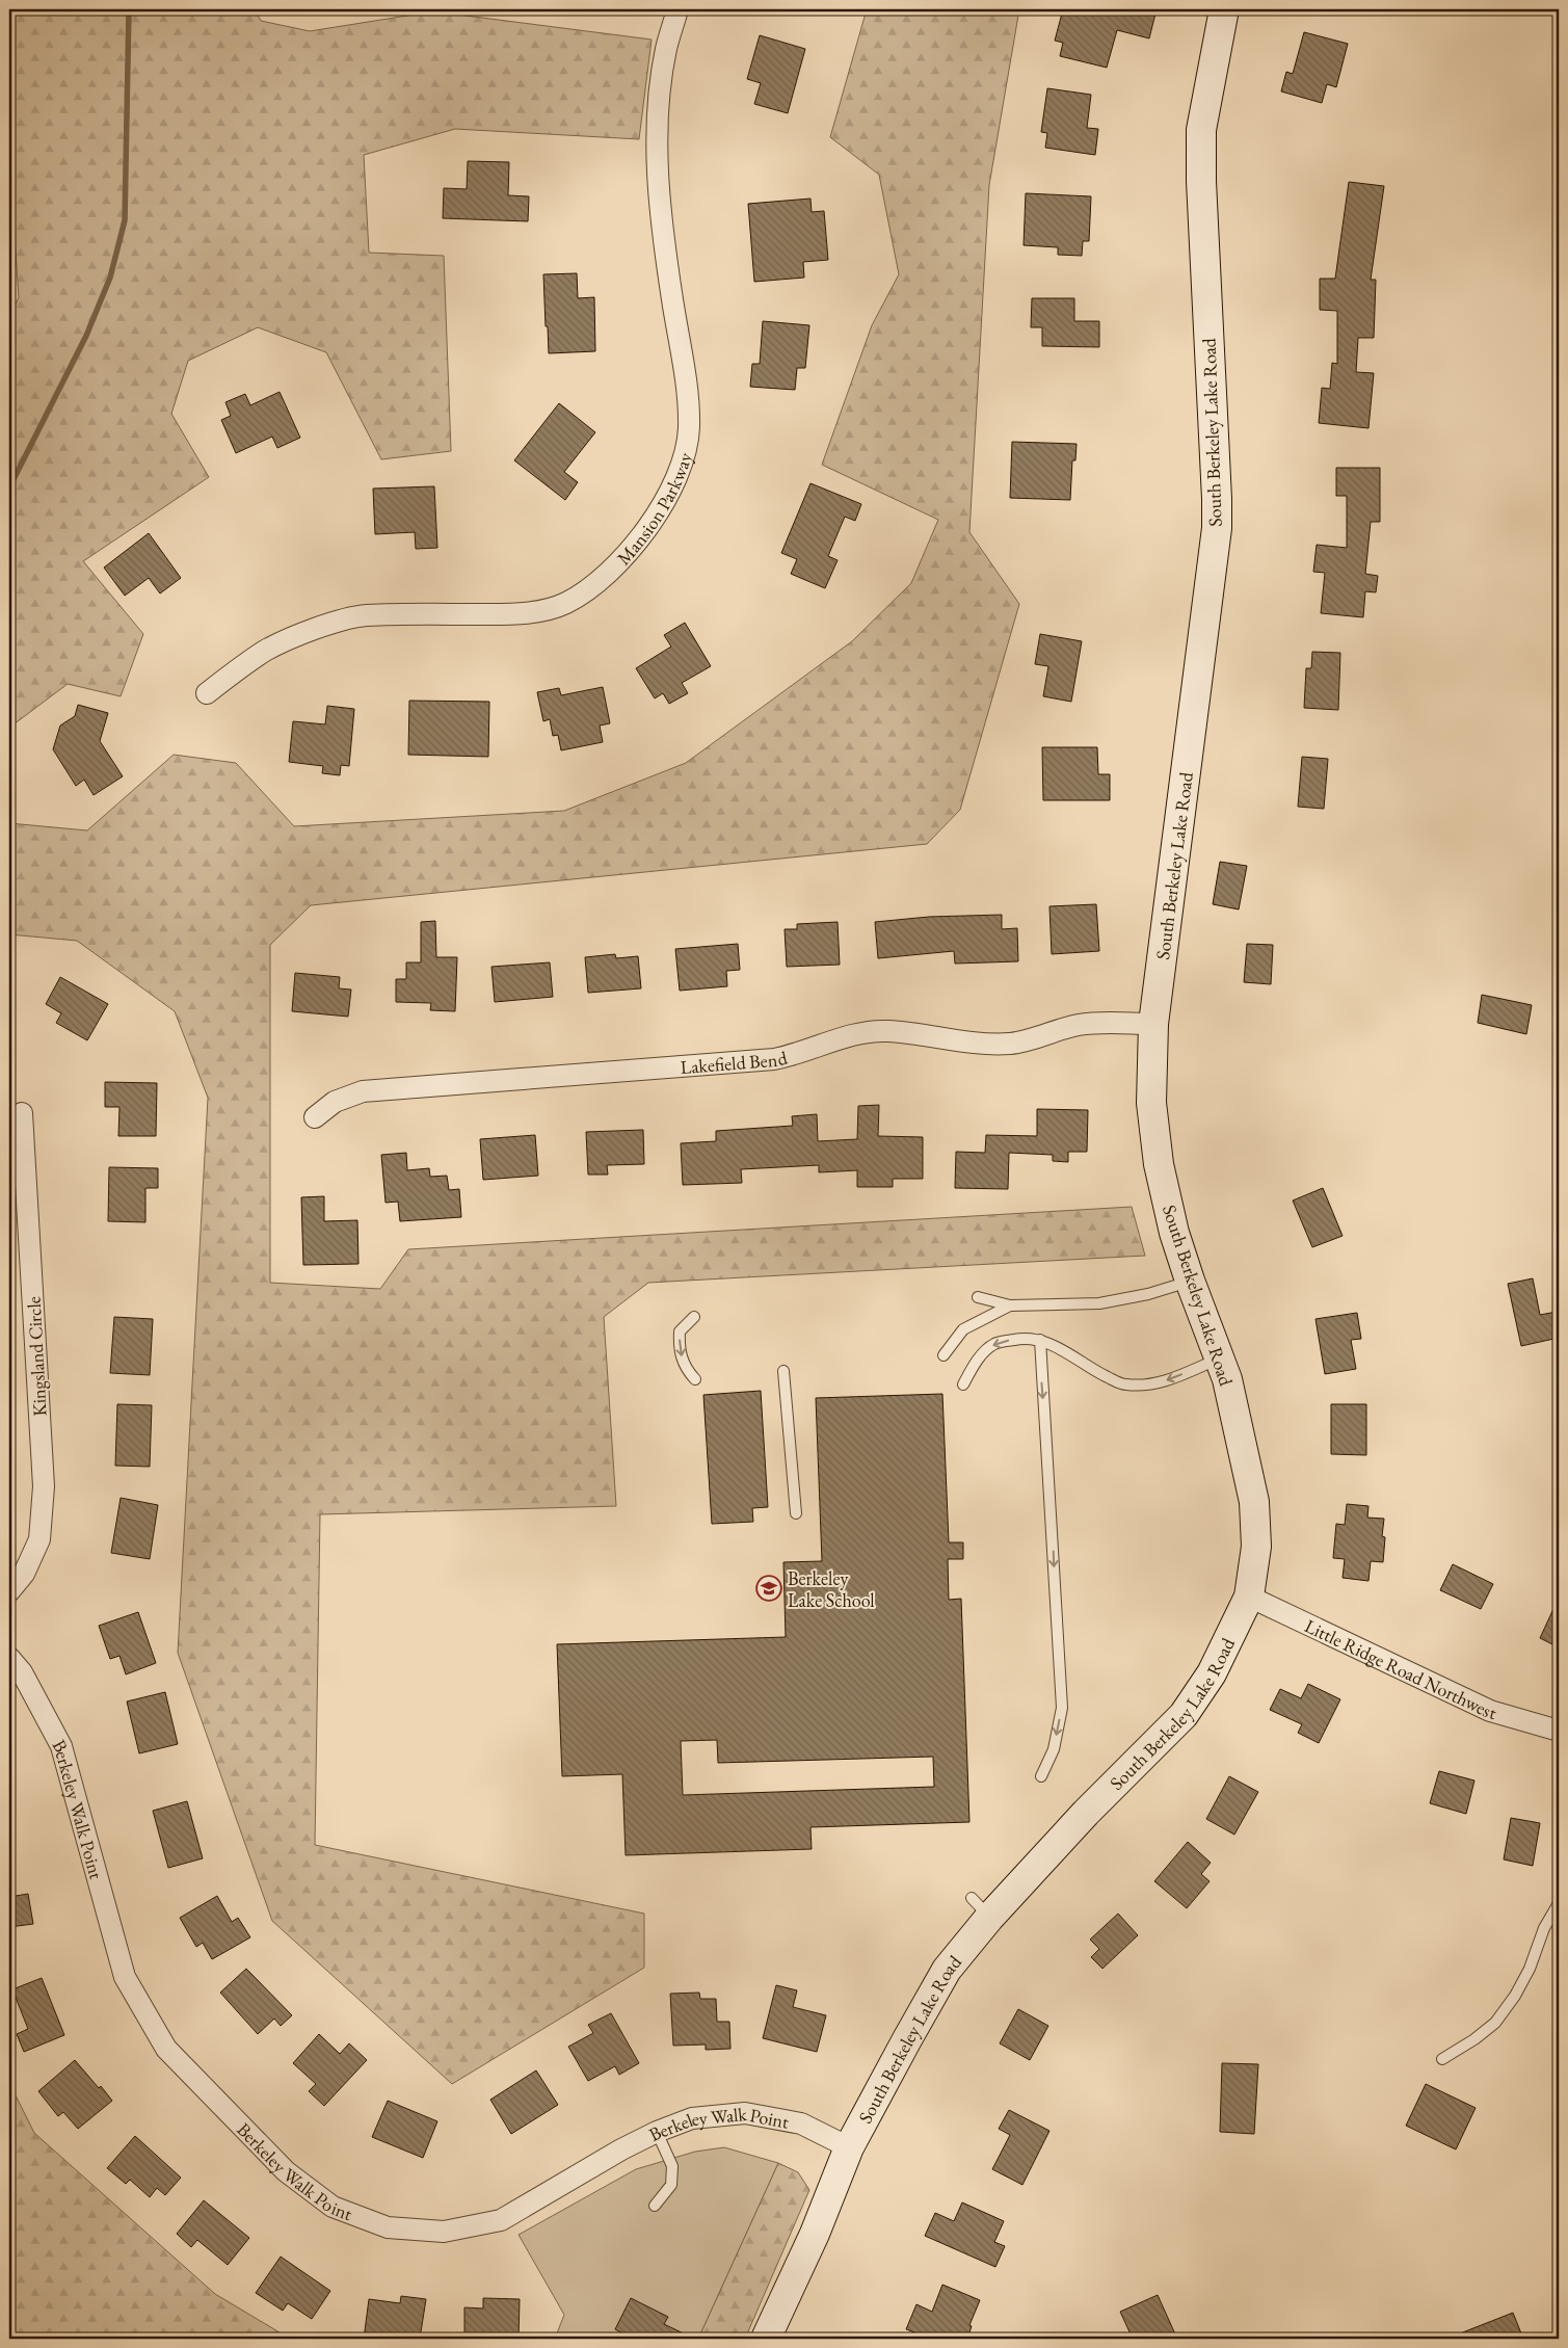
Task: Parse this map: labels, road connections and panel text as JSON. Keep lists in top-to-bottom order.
{
  "streets": {
    "street": [
      "South Berkeley Lake Road",
      "Mansion Parkway",
      "Lakefield Bend",
      "Kingsland Circle",
      "Little Ridge Road Northwest",
      "Berkeley Walk Point"
    ]
  },
  "crossings": [
    ["South Berkeley Lake Road", "Lakefield Bend"],
    ["South Berkeley Lake Road", "Little Ridge Road Northwest"],
    ["South Berkeley Lake Road", "Berkeley Walk Point"]
  ],
  "places": {
    "school or university": ["Berkeley Lake School"]
  }
}
